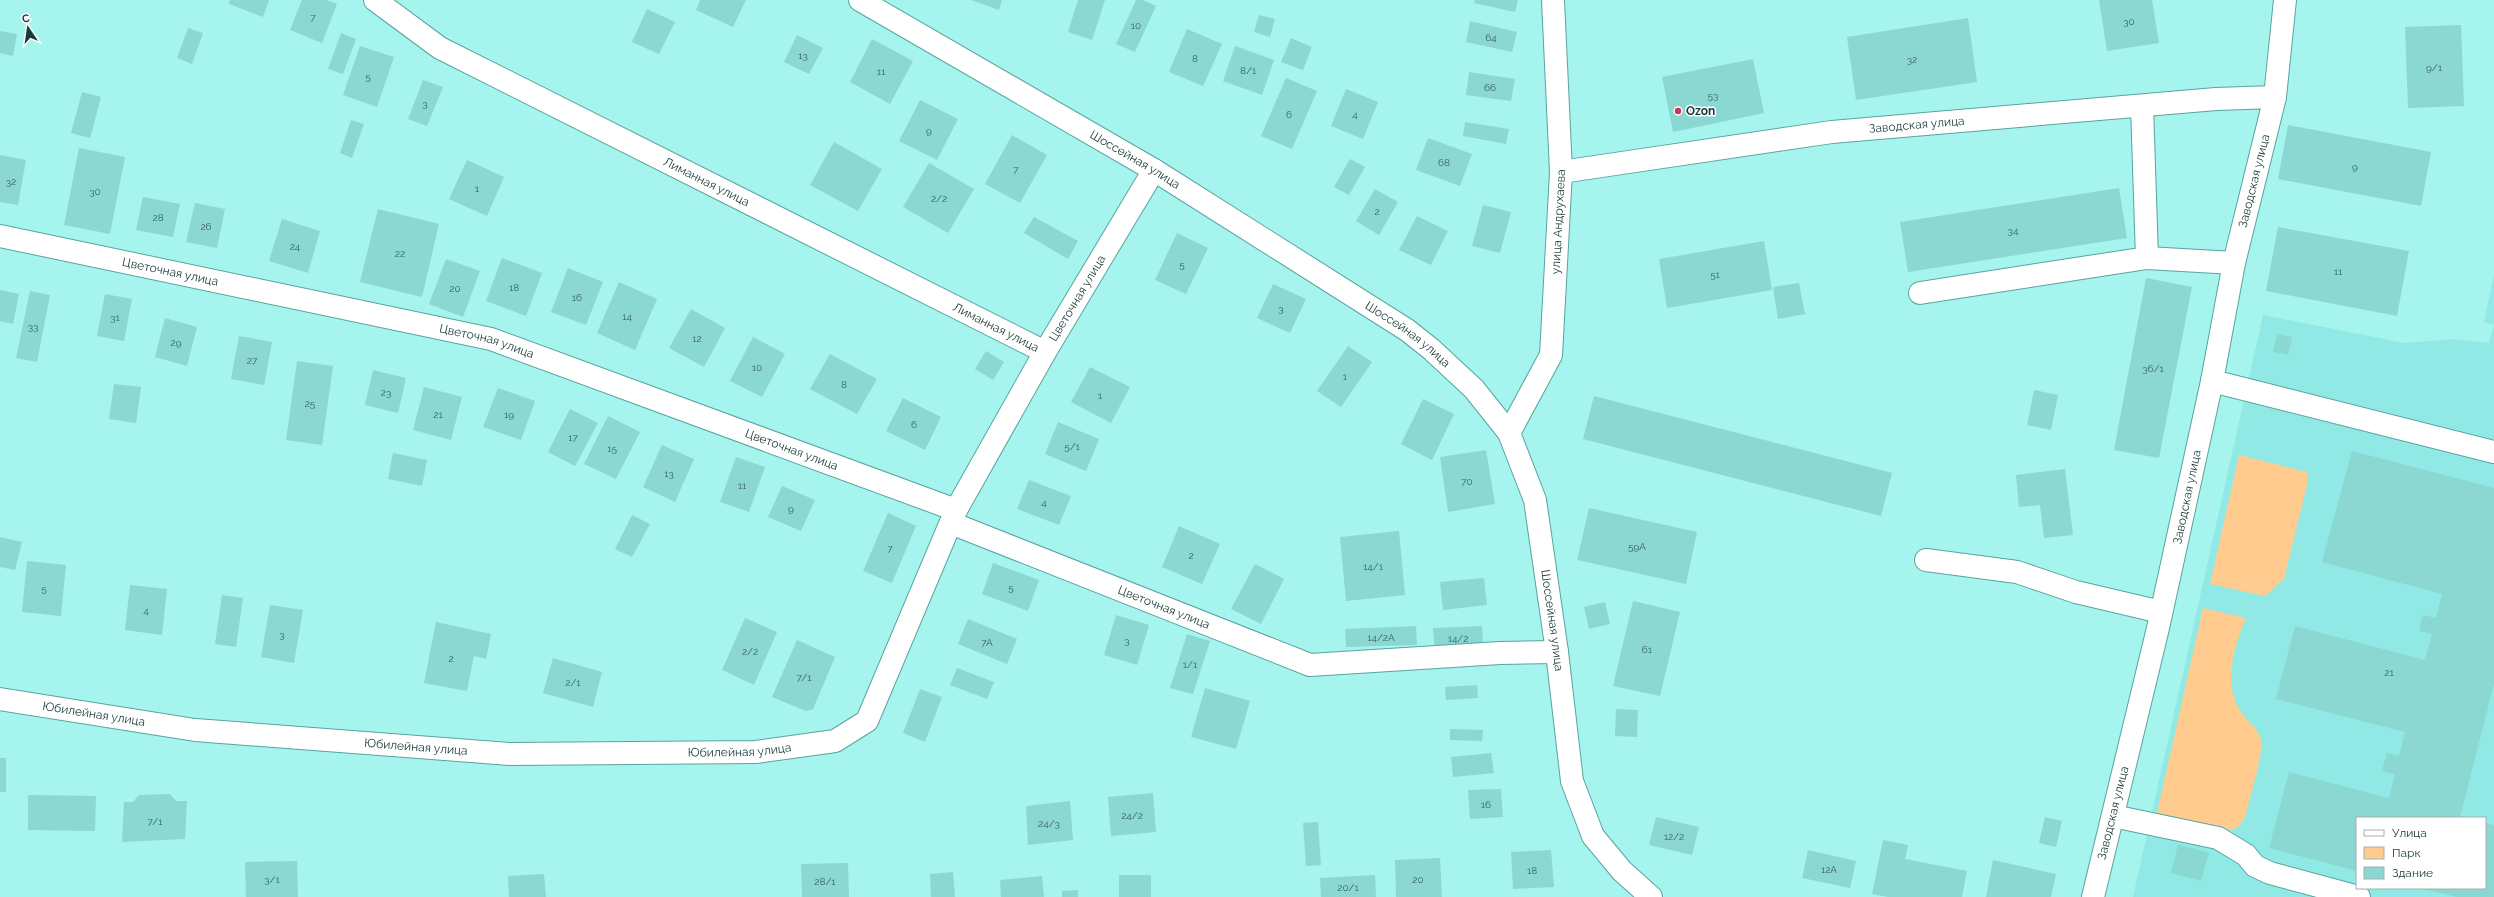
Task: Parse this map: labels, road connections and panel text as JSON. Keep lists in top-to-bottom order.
{
  "streets": {
    "street": [
      "Заводская улица",
      "Шоссейная улица",
      "Лиманная улица",
      "улица Андрухаева",
      "Цветочная улица",
      "Юбилейная улица"
    ]
  },
  "crossings": [
    ["Заводская улица", "улица Андрухаева"],
    ["Шоссейная улица", "улица Андрухаева"],
    ["Шоссейная улица", "Цветочная улица"],
    ["Лиманная улица", "Цветочная улица"],
    ["Цветочная улица", "Юбилейная улица"]
  ],
  "places": ["Ozon"],
  "house_numbers": [
    "7",
    "30",
    "10",
    "64",
    "13",
    "8",
    "32",
    "9/1",
    "8/1",
    "11",
    "5",
    "66",
    "53",
    "3",
    "6",
    "4",
    "9",
    "68",
    "9",
    "7",
    "32",
    "1",
    "30",
    "2/2",
    "2",
    "28",
    "26",
    "34",
    "24",
    "22",
    "5",
    "11",
    "51",
    "18",
    "20",
    "16",
    "3",
    "14",
    "31",
    "33",
    "12",
    "29",
    "27",
    "10",
    "36/1",
    "1",
    "8",
    "23",
    "1",
    "25",
    "21",
    "19",
    "6",
    "17",
    "5/1",
    "15",
    "13",
    "70",
    "11",
    "4",
    "9",
    "59А",
    "7",
    "2",
    "14/1",
    "5",
    "5",
    "4",
    "3",
    "14/2А",
    "14/2",
    "3",
    "7А",
    "61",
    "2/2",
    "2",
    "1/1",
    "21",
    "7/1",
    "2/1",
    "16",
    "24/2",
    "7/1",
    "24/3",
    "12/2",
    "12А",
    "18",
    "3/1",
    "20",
    "28/1",
    "20/1"
  ],
  "legend": ["Улица", "Парк", "Здание"],
  "north": "top"
}
